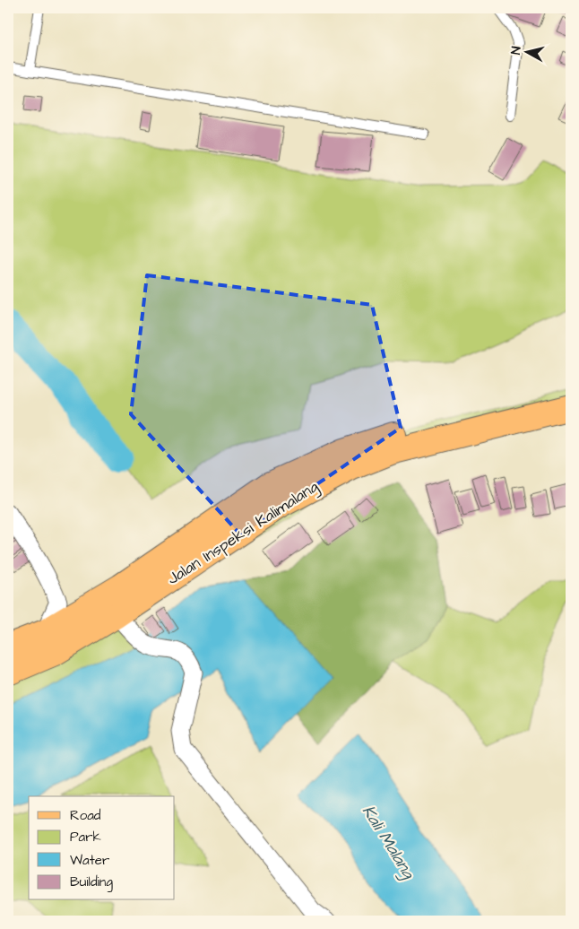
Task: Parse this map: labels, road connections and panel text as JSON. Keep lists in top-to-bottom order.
{
  "streets": {
    "main road": ["Jalan Inspeksi Kalimalang"]
  },
  "water": ["Kali Malang"],
  "legend": [
    "Road",
    "Park",
    "Water",
    "Building"
  ],
  "north": "left"
}
